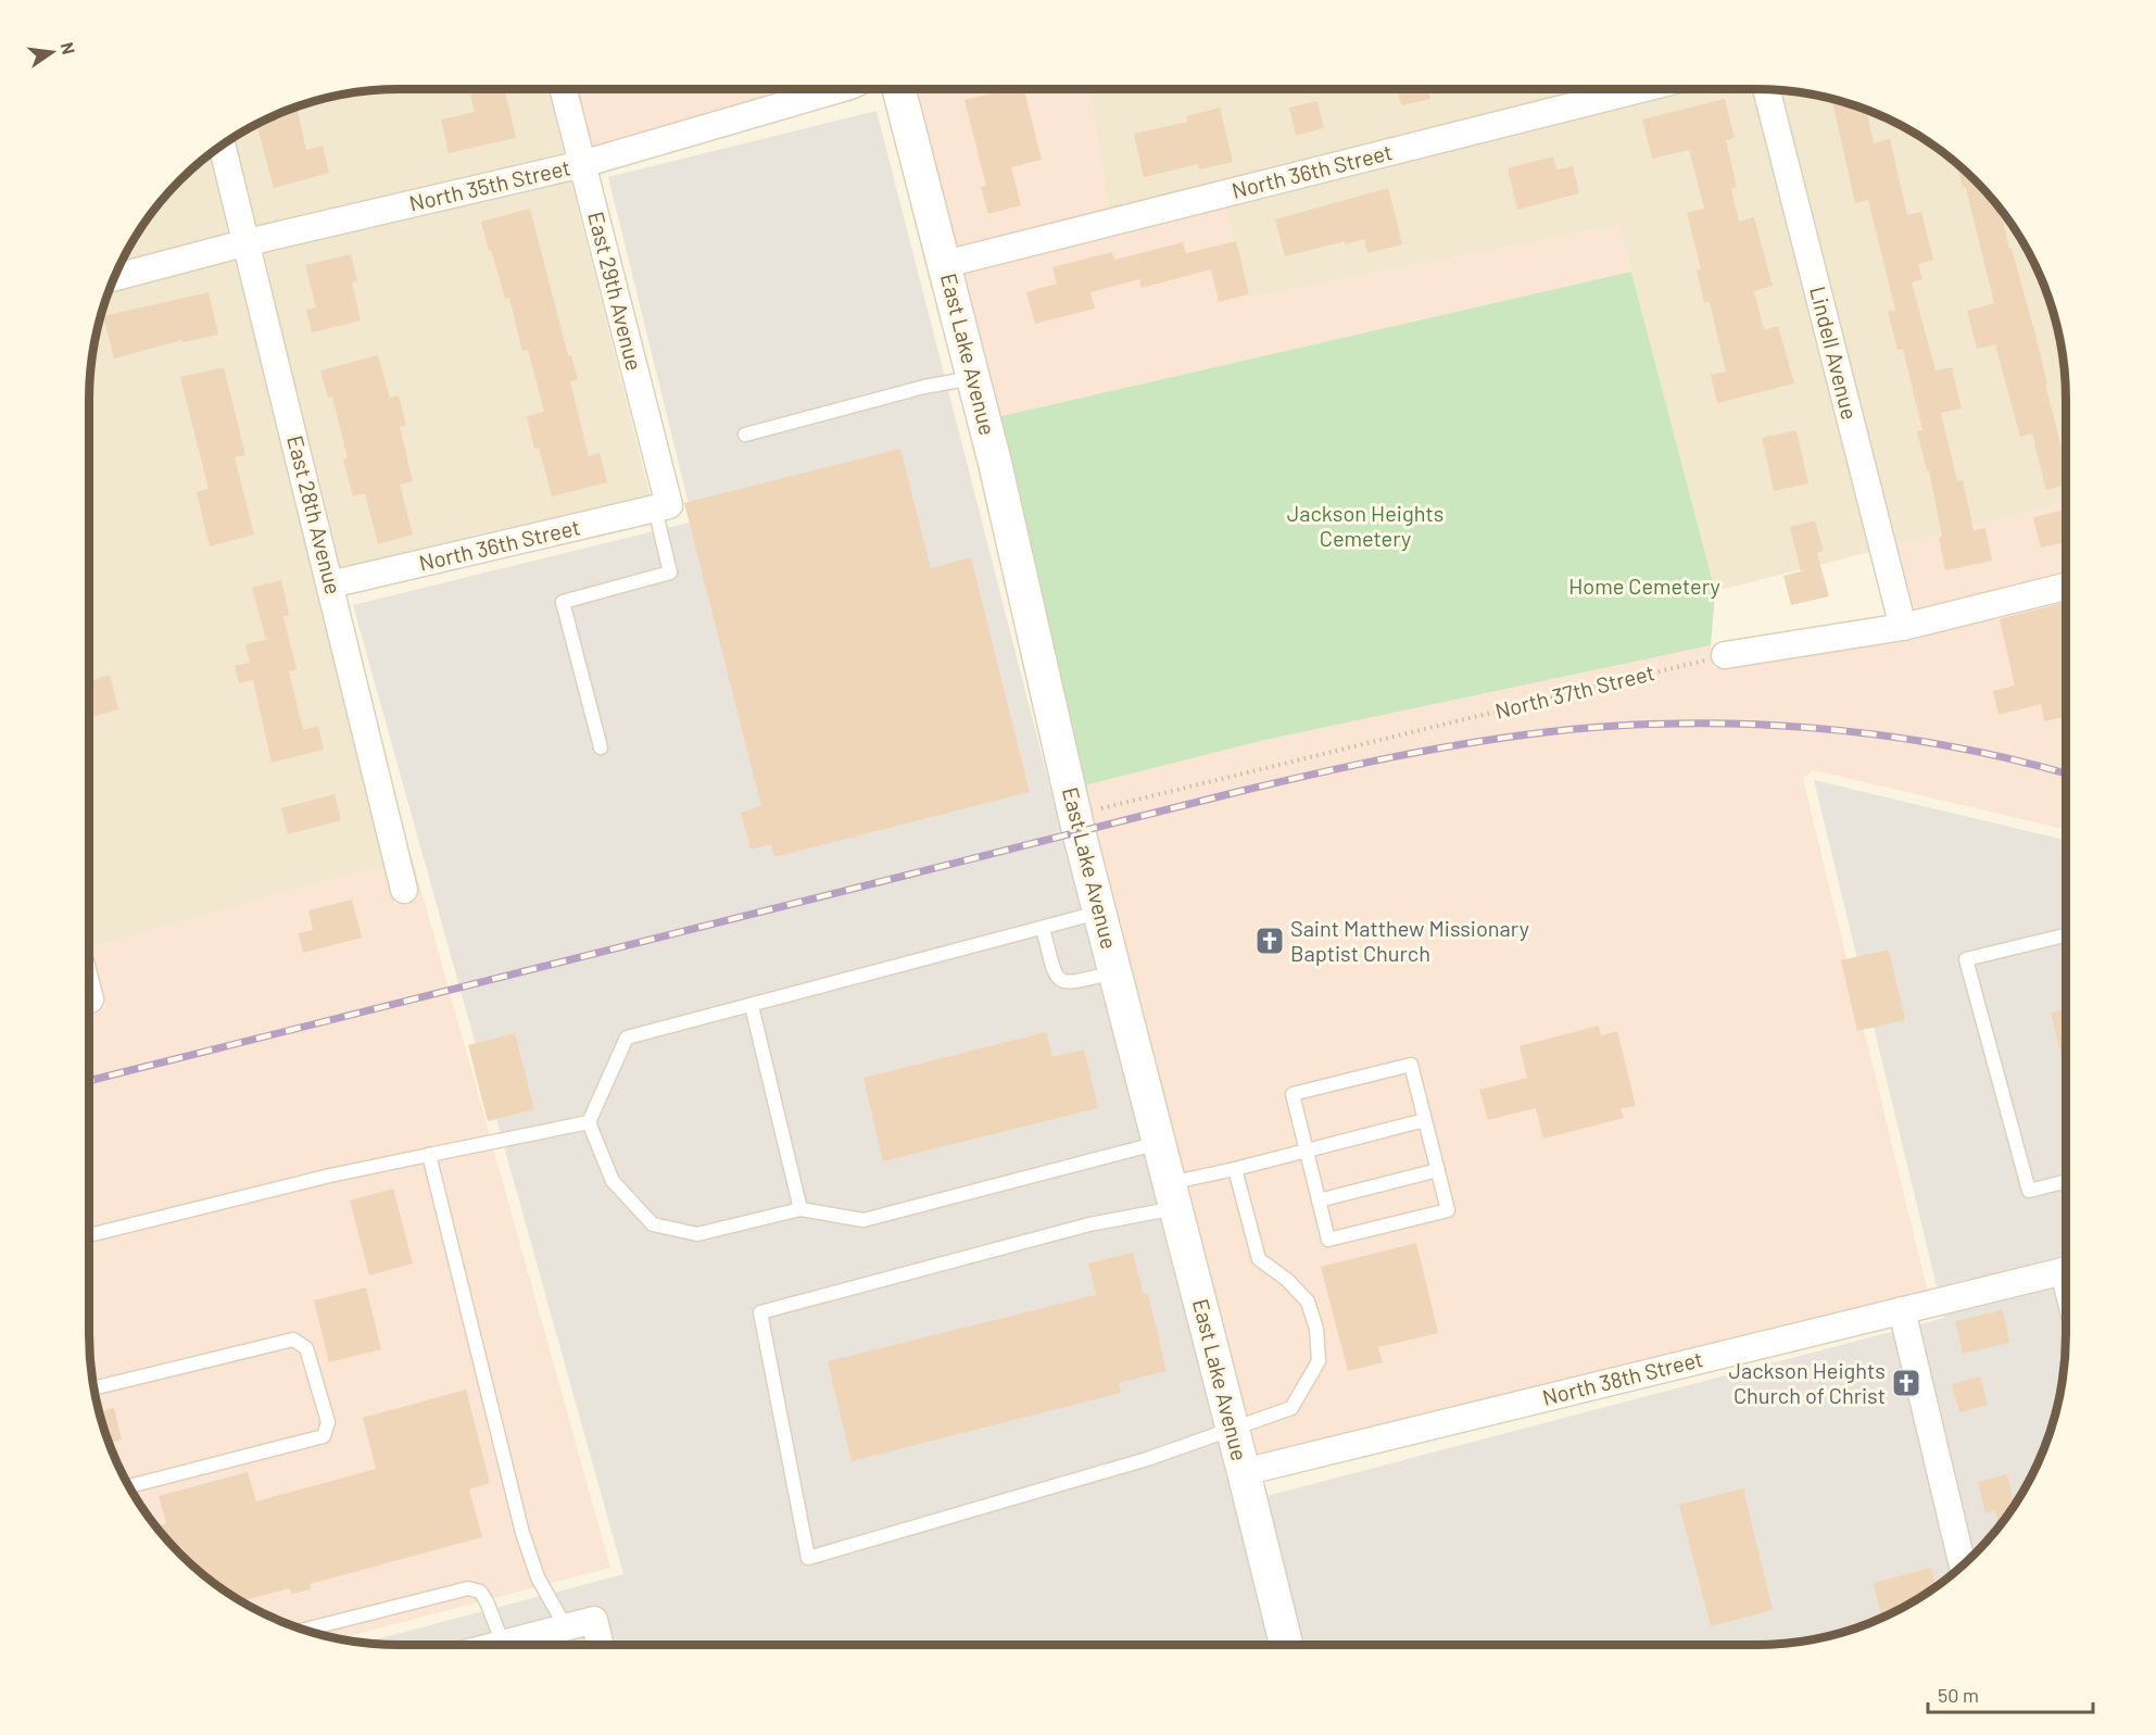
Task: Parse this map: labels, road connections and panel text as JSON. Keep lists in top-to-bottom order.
{
  "streets": {
    "street": [
      "North 36th Street",
      "North 35th Street",
      "East 29th Avenue",
      "Lindell Avenue",
      "East Lake Avenue",
      "East 28th Avenue",
      "North 38th Street"
    ],
    "path": ["North 37th Street"]
  },
  "crossings": [
    ["North 36th Street", "East 29th Avenue"],
    ["North 36th Street", "East Lake Avenue"],
    ["North 36th Street", "East 28th Avenue"],
    ["North 35th Street", "East 29th Avenue"],
    ["North 35th Street", "East 28th Avenue"],
    ["East Lake Avenue", "North 37th Street"],
    ["East Lake Avenue", "North 38th Street"]
  ],
  "parks": ["Jackson Heights Cemetery", "Home Cemetery"],
  "places": {
    "church": ["Saint Matthew Missionary Baptist Church", "Jackson Heights Church of Christ"]
  },
  "scale_bar": "50 m",
  "north": "right"
}
